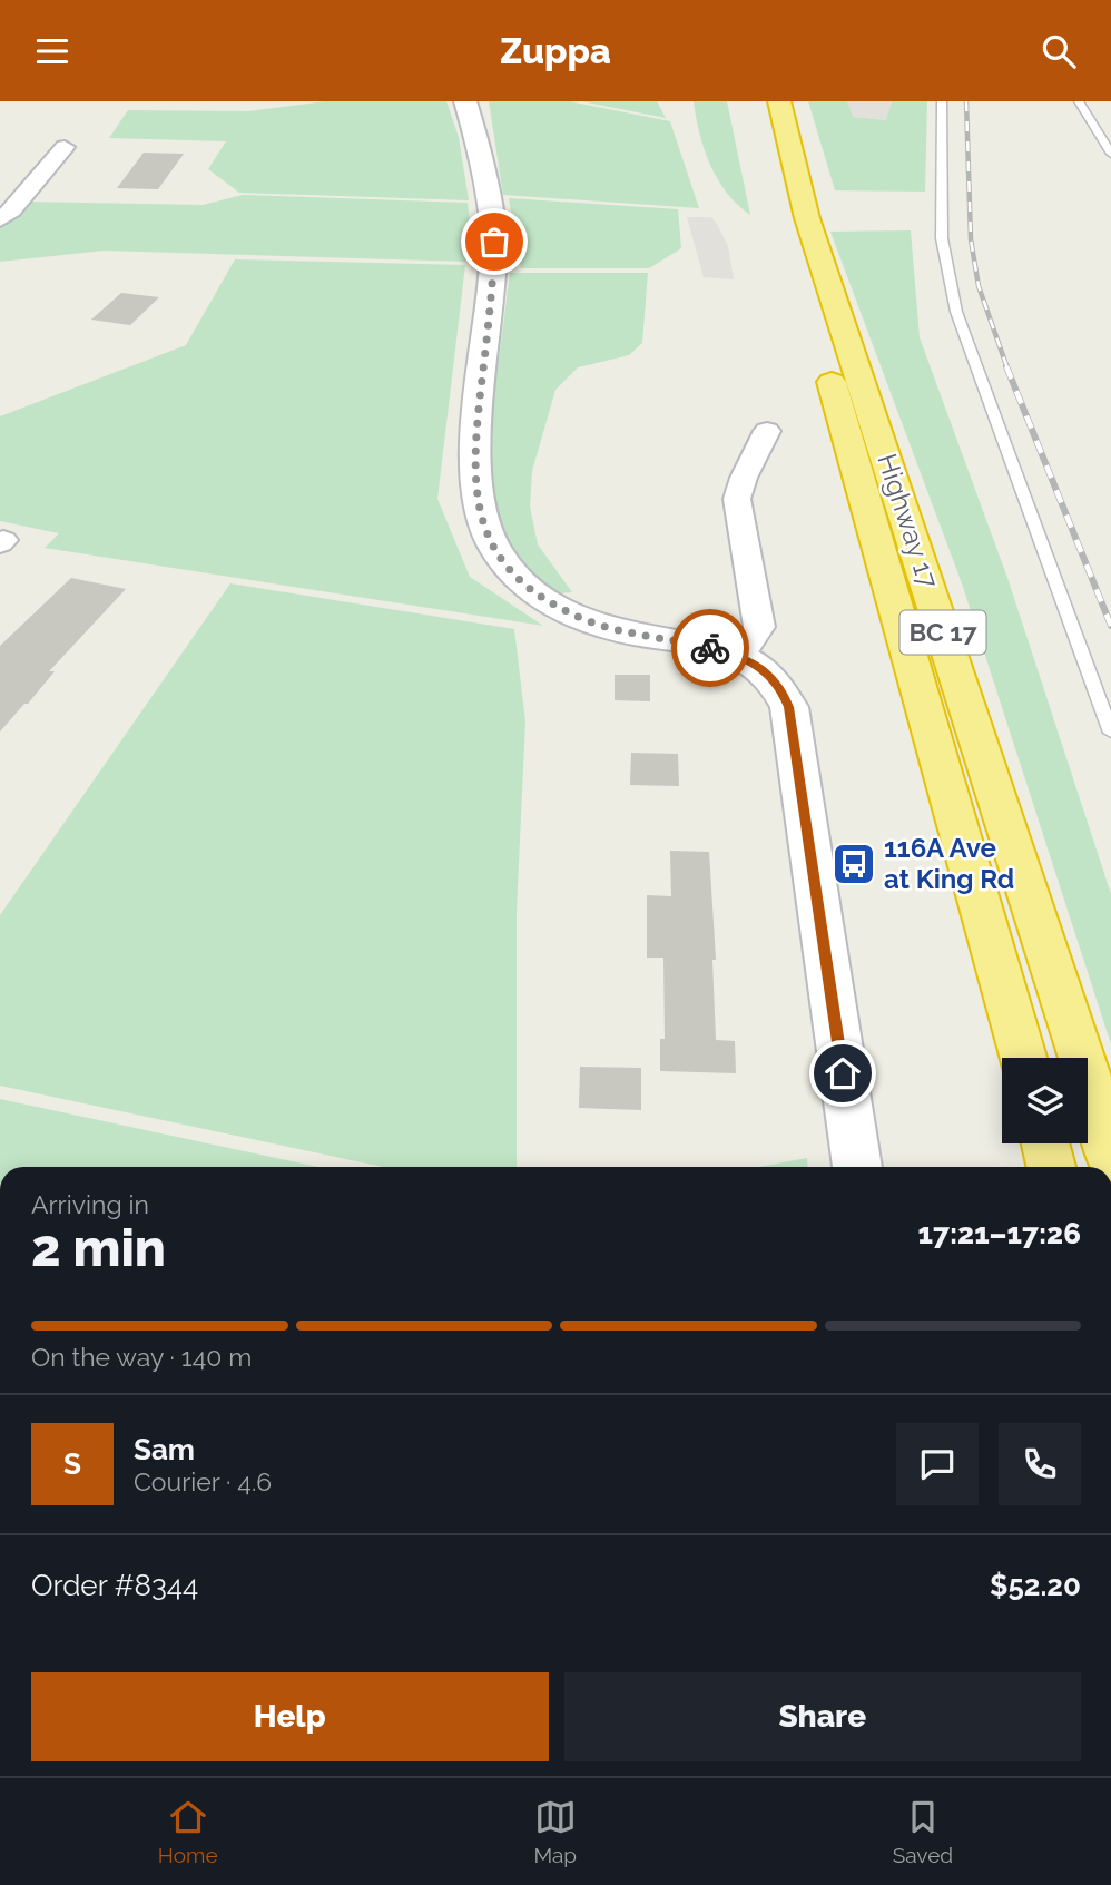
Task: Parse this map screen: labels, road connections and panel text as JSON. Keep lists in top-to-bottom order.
{
  "streets": {
    "highway": ["Highway 17", "BC 17"]
  },
  "places": {
    "bus stop": ["116A Ave at King Rd"]
  },
  "page": {
    "header": "Zuppa",
    "heading": ["2 min", "Arriving in", "17:21–17:26"],
    "panel": [
      "Sam",
      "Courier · 4.6",
      "Order #8344",
      "$52.20"
    ],
    "bar": "On the way · 140 m",
    "round": "S",
    "buttons": ["Help", "Share"],
    "tabs": ["Home", "Map", "Saved"]
  }
}
